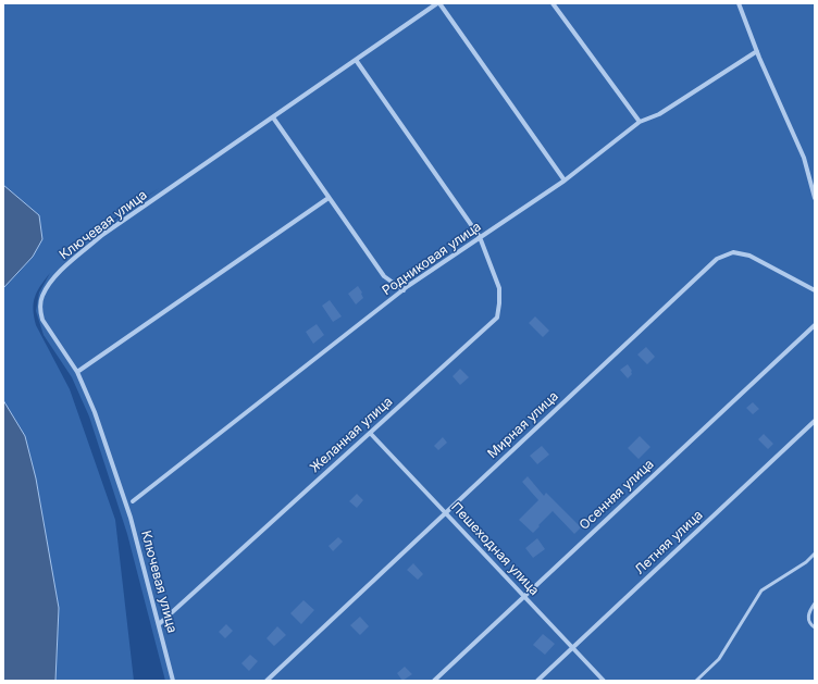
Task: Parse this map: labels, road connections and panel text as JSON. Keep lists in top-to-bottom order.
{
  "streets": {
    "street": [
      "Ключевая улица",
      "Родниковая улица",
      "Мирная улица",
      "Желанная улица",
      "Осенняя улица",
      "Летняя улица",
      "Пешеходная улица"
    ]
  },
  "crossings": [
    ["Ключевая улица", "Желанная улица"],
    ["Родниковая улица", "Желанная улица"],
    ["Мирная улица", "Пешеходная улица"],
    ["Желанная улица", "Пешеходная улица"],
    ["Осенняя улица", "Пешеходная улица"],
    ["Летняя улица", "Пешеходная улица"]
  ]
}
